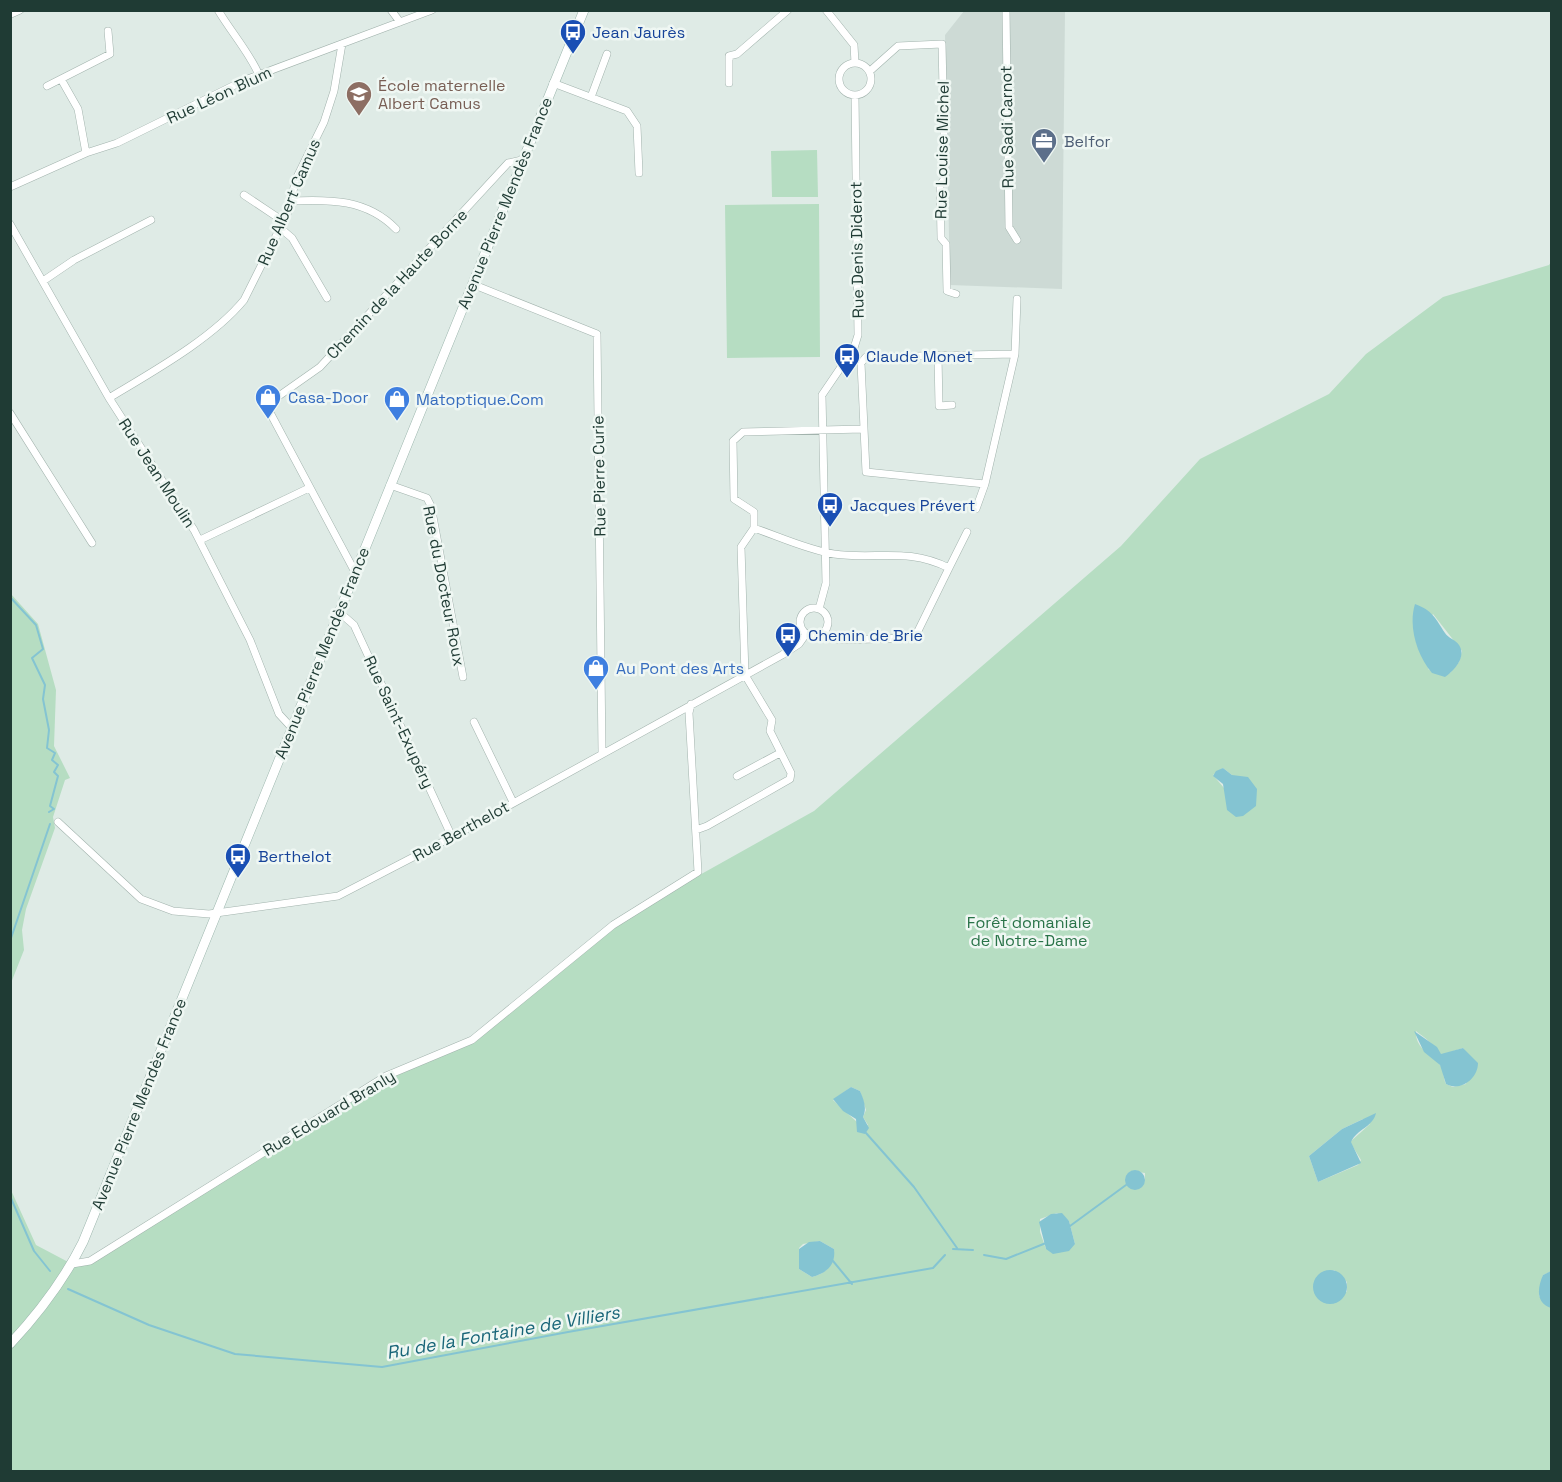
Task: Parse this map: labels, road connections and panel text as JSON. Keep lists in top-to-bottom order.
{
  "streets": {
    "main road": ["Avenue Pierre Mendès France"],
    "street": [
      "Rue Léon Blum",
      "Rue Sadi Carnot",
      "Rue Louise Michel",
      "Rue Albert Camus",
      "Rue Denis Diderot",
      "Chemin de la Haute Borne",
      "Rue Jean Moulin",
      "Rue Pierre Curie",
      "Rue du Docteur Roux",
      "Rue Saint-Exupéry",
      "Rue Berthelot",
      "Rue Edouard Branly"
    ]
  },
  "crossings": [
    ["Rue Léon Blum", "Rue Albert Camus"],
    ["Rue Louise Michel", "Rue Denis Diderot"],
    ["Rue Albert Camus", "Rue Jean Moulin"],
    ["Avenue Pierre Mendès France", "Chemin de la Haute Borne"],
    ["Avenue Pierre Mendès France", "Rue Jean Moulin"],
    ["Avenue Pierre Mendès France", "Rue Pierre Curie"],
    ["Avenue Pierre Mendès France", "Rue du Docteur Roux"],
    ["Avenue Pierre Mendès France", "Rue Saint-Exupéry"],
    ["Avenue Pierre Mendès France", "Rue Berthelot"],
    ["Avenue Pierre Mendès France", "Rue Edouard Branly"],
    ["Rue Pierre Curie", "Rue Berthelot"],
    ["Rue Saint-Exupéry", "Rue Berthelot"]
  ],
  "water": ["Ru de la Fontaine de Villiers"],
  "parks": ["Forêt domaniale de Notre-Dame"],
  "places": {
    "bus stop": [
      "Jean Jaurès",
      "Claude Monet",
      "Jacques Prévert",
      "Chemin de Brie",
      "Berthelot"
    ],
    "school or university": ["École maternelle Albert Camus"],
    "office": ["Belfor"],
    "shop": ["Casa-Door", "Matoptique.Com", "Au Pont des Arts"]
  }
}
